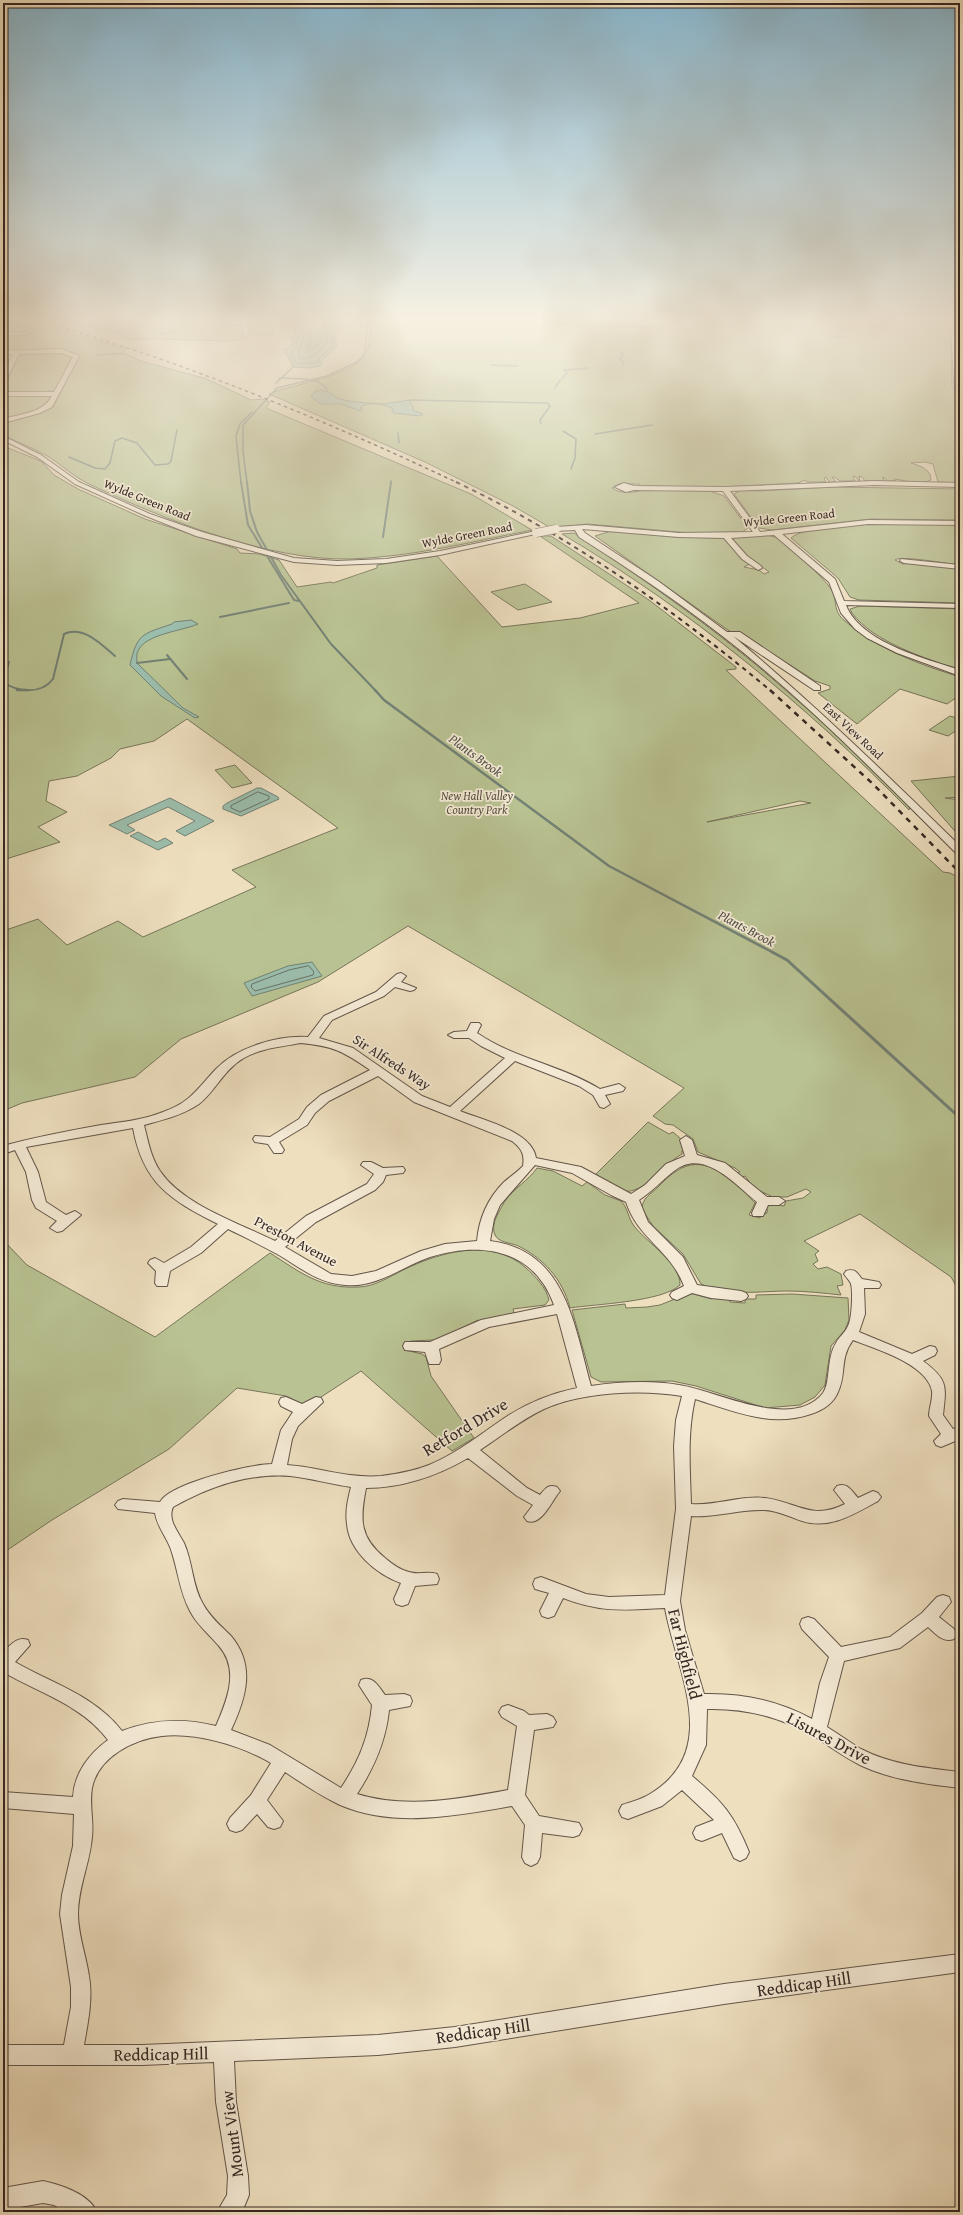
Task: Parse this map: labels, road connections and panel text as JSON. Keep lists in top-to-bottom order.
{
  "streets": {
    "street": [
      "Wylde Green Road",
      "East View Road",
      "Sir Alfreds Way",
      "Preston Avenue",
      "Retford Drive",
      "Far Highfield",
      "Lisures Drive",
      "Reddicap Hill",
      "Mount View"
    ]
  },
  "crossings": [
    ["Wylde Green Road", "East View Road"],
    ["Sir Alfreds Way", "Preston Avenue"],
    ["Preston Avenue", "Retford Drive"],
    ["Retford Drive", "Far Highfield"],
    ["Far Highfield", "Lisures Drive"],
    ["Reddicap Hill", "Mount View"]
  ],
  "water": ["Plants Brook"],
  "parks": ["New Hall Valley Country Park"]
}
